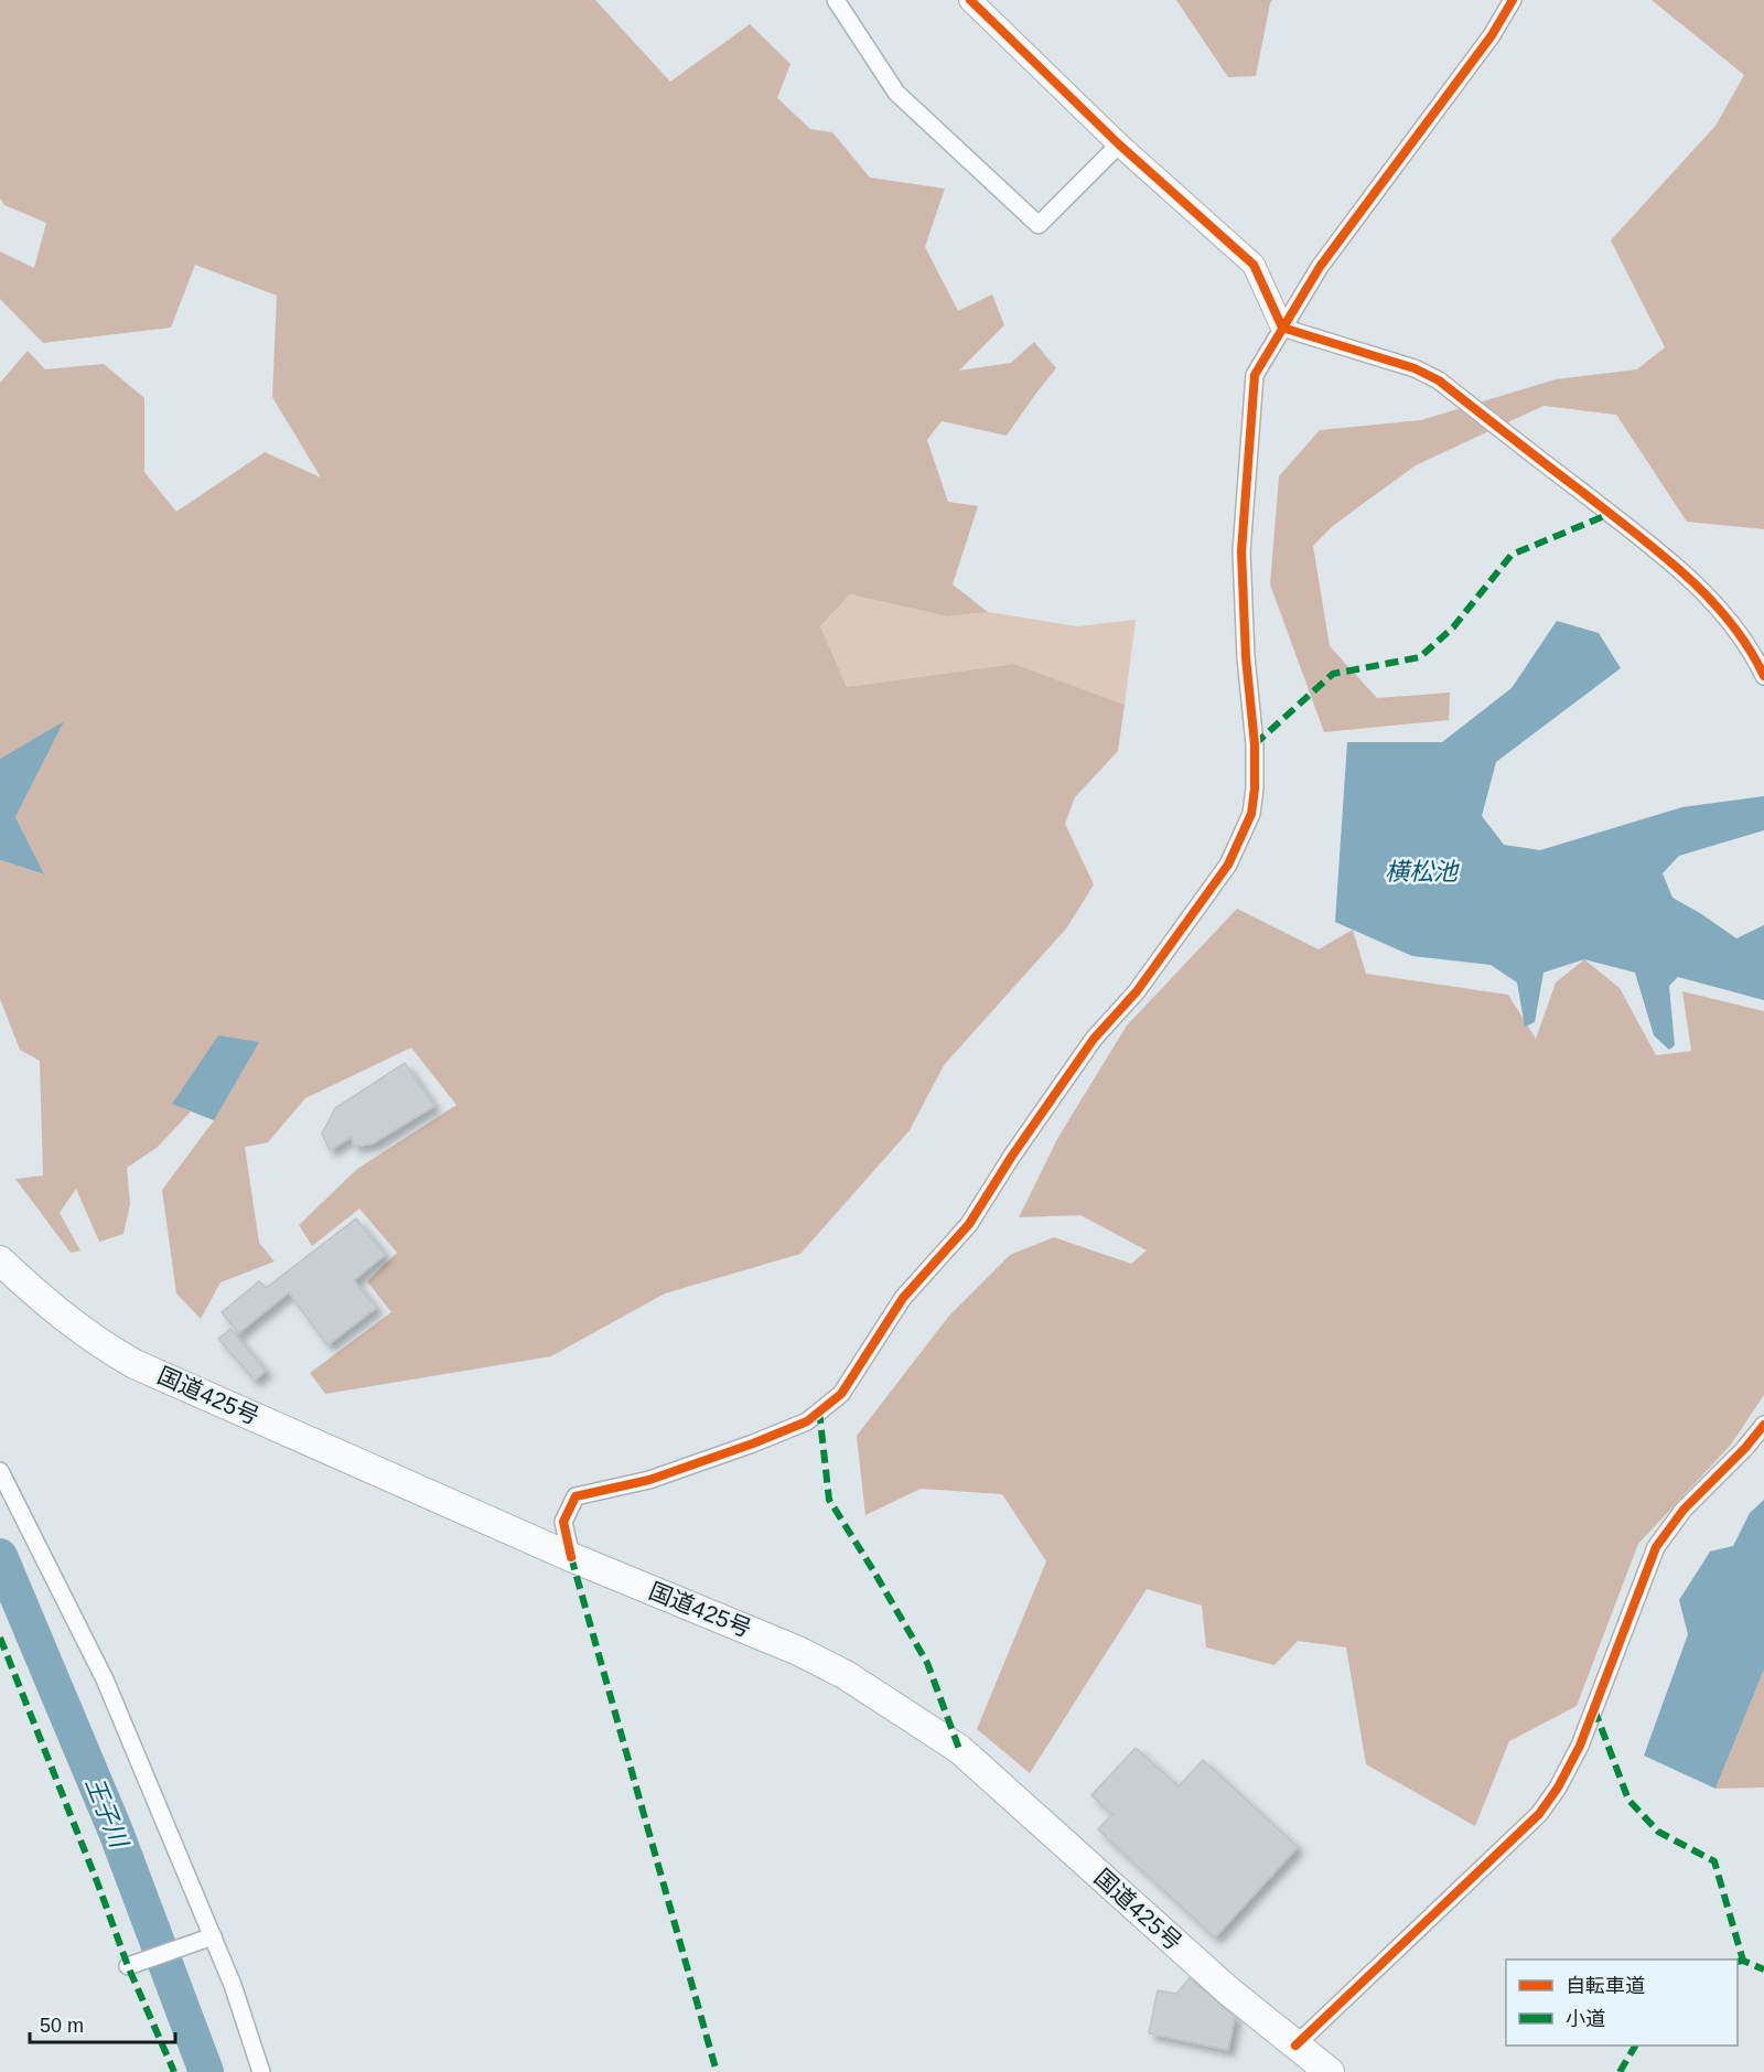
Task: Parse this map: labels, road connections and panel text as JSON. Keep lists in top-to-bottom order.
{
  "streets": {
    "highway": ["国道425号"]
  },
  "water": ["横松池", "王子川"],
  "legend": ["自転車道", "小道"],
  "scale_bar": "50 m"
}
